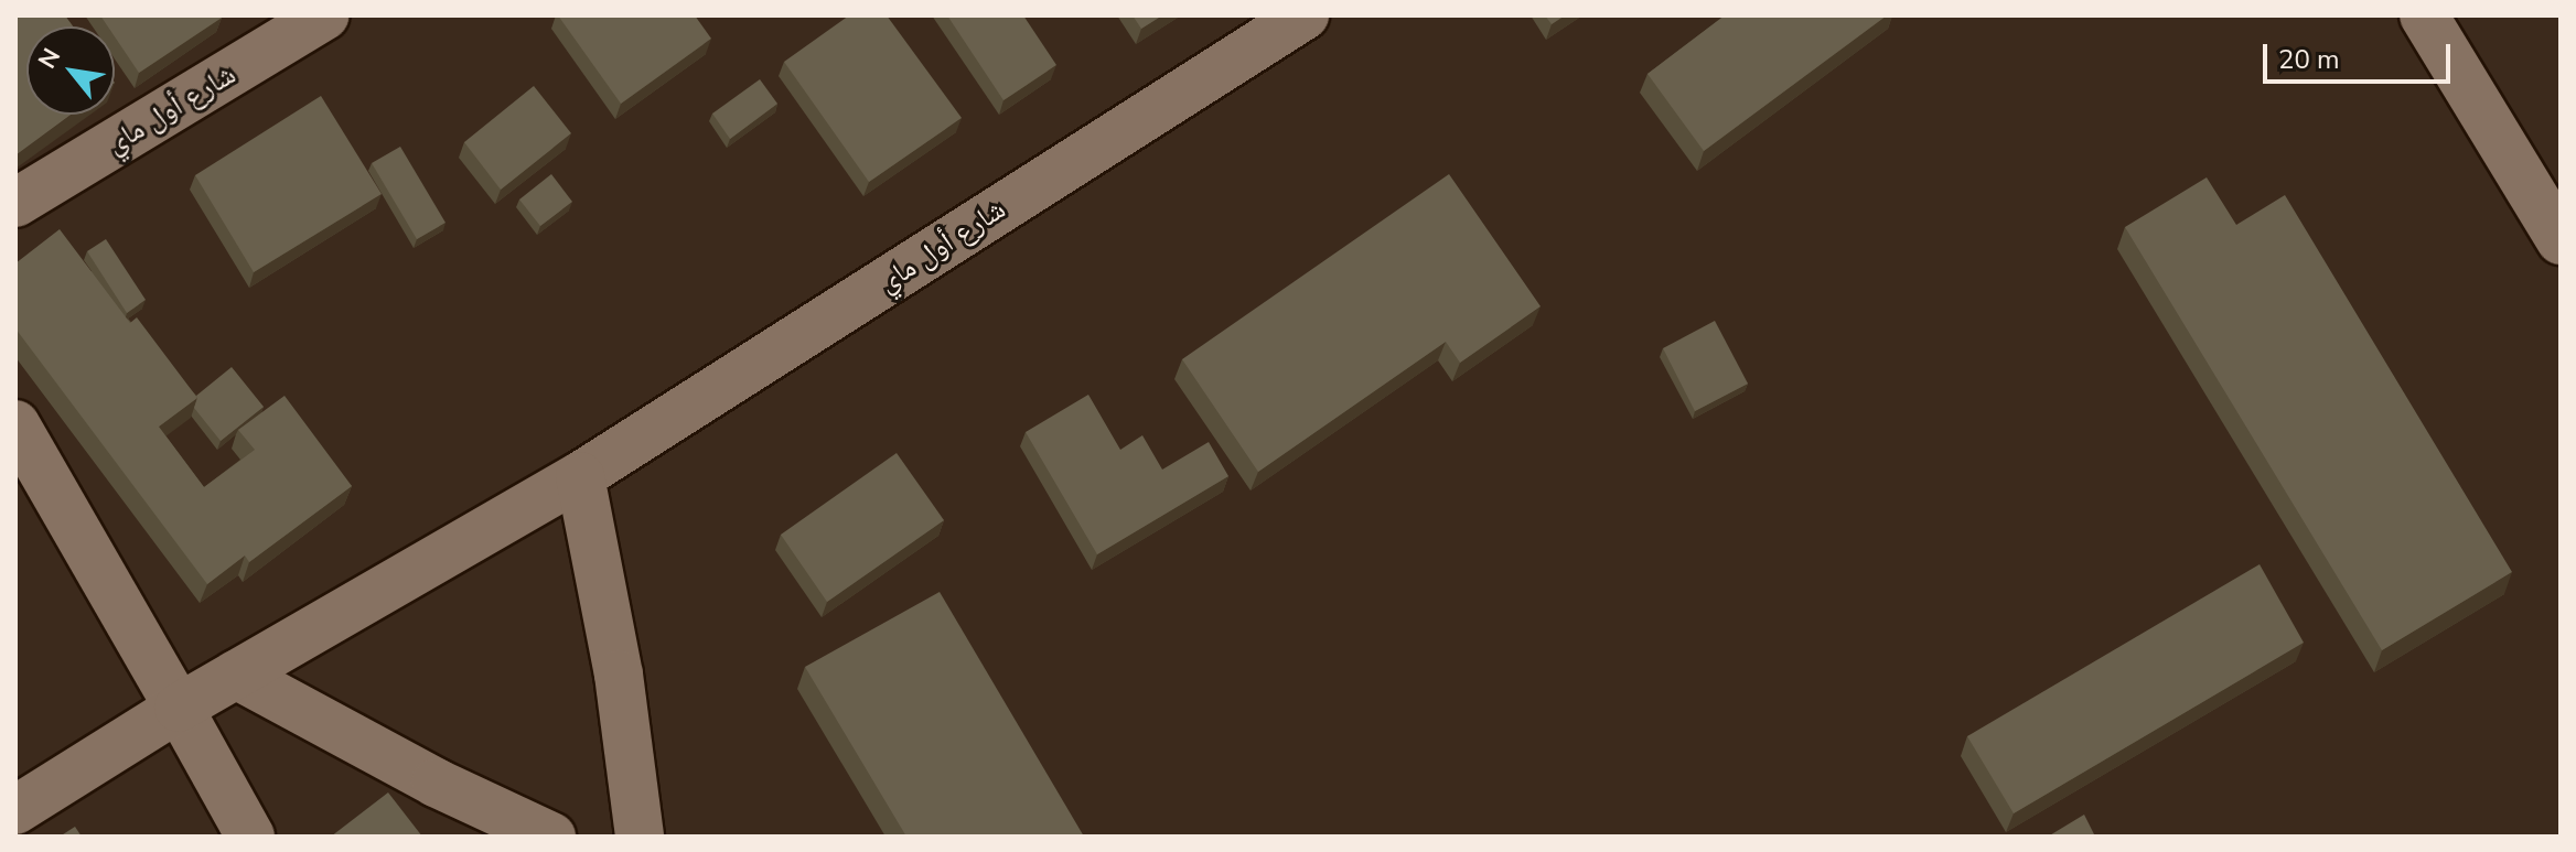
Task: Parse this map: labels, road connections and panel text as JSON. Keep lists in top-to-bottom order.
{
  "streets": {
    "street": ["شارع أول ماي"]
  },
  "scale_bar": "20 m",
  "north": "top left"
}
